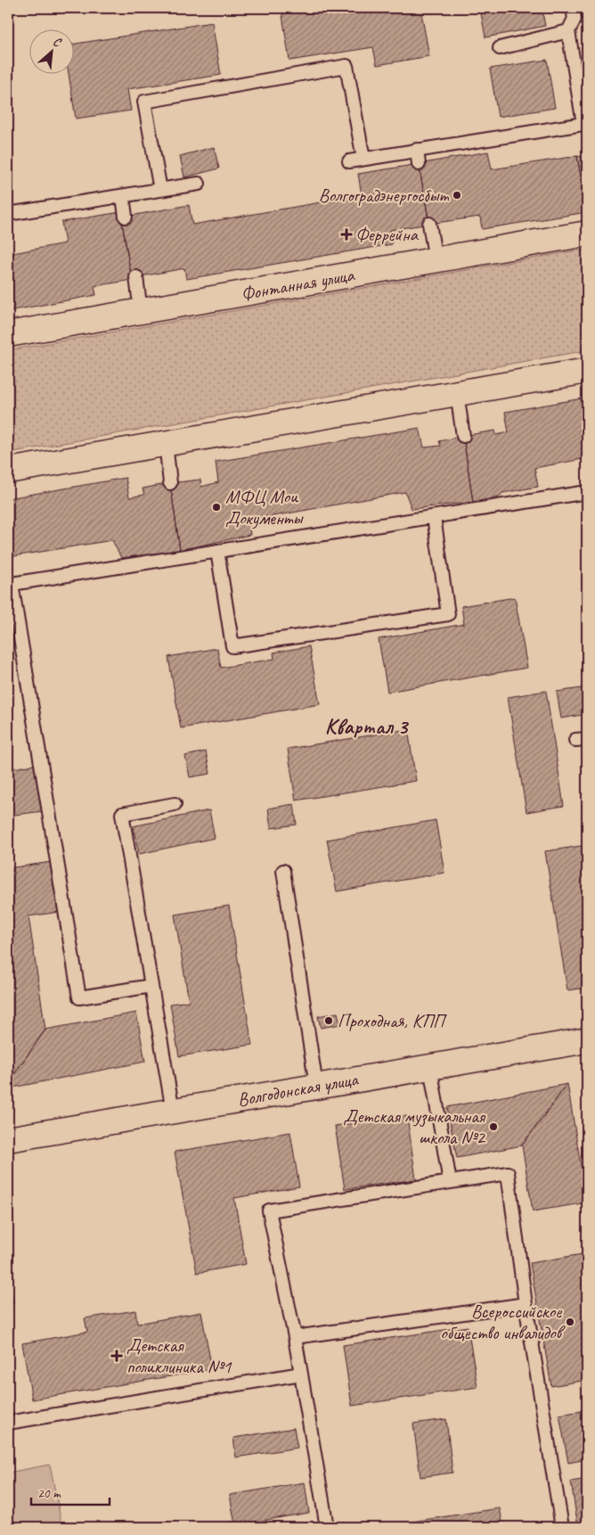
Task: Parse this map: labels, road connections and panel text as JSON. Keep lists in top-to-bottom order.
{
  "streets": {
    "street": ["Фонтанная улица", "Волгодонская улица"]
  },
  "districts": ["Квартал 3"],
  "places": {
    "other": [
      "Волгоградэнергосбыт",
      "МФЦ Мои Документы",
      "Проходная, КПП",
      "Детская музыкальная школа №2",
      "Всероссийское общество инвалидов"
    ],
    "health": ["Феррейна", "Детская поликлиника №1"]
  },
  "scale_bar": "20 m",
  "north": "top right"
}
